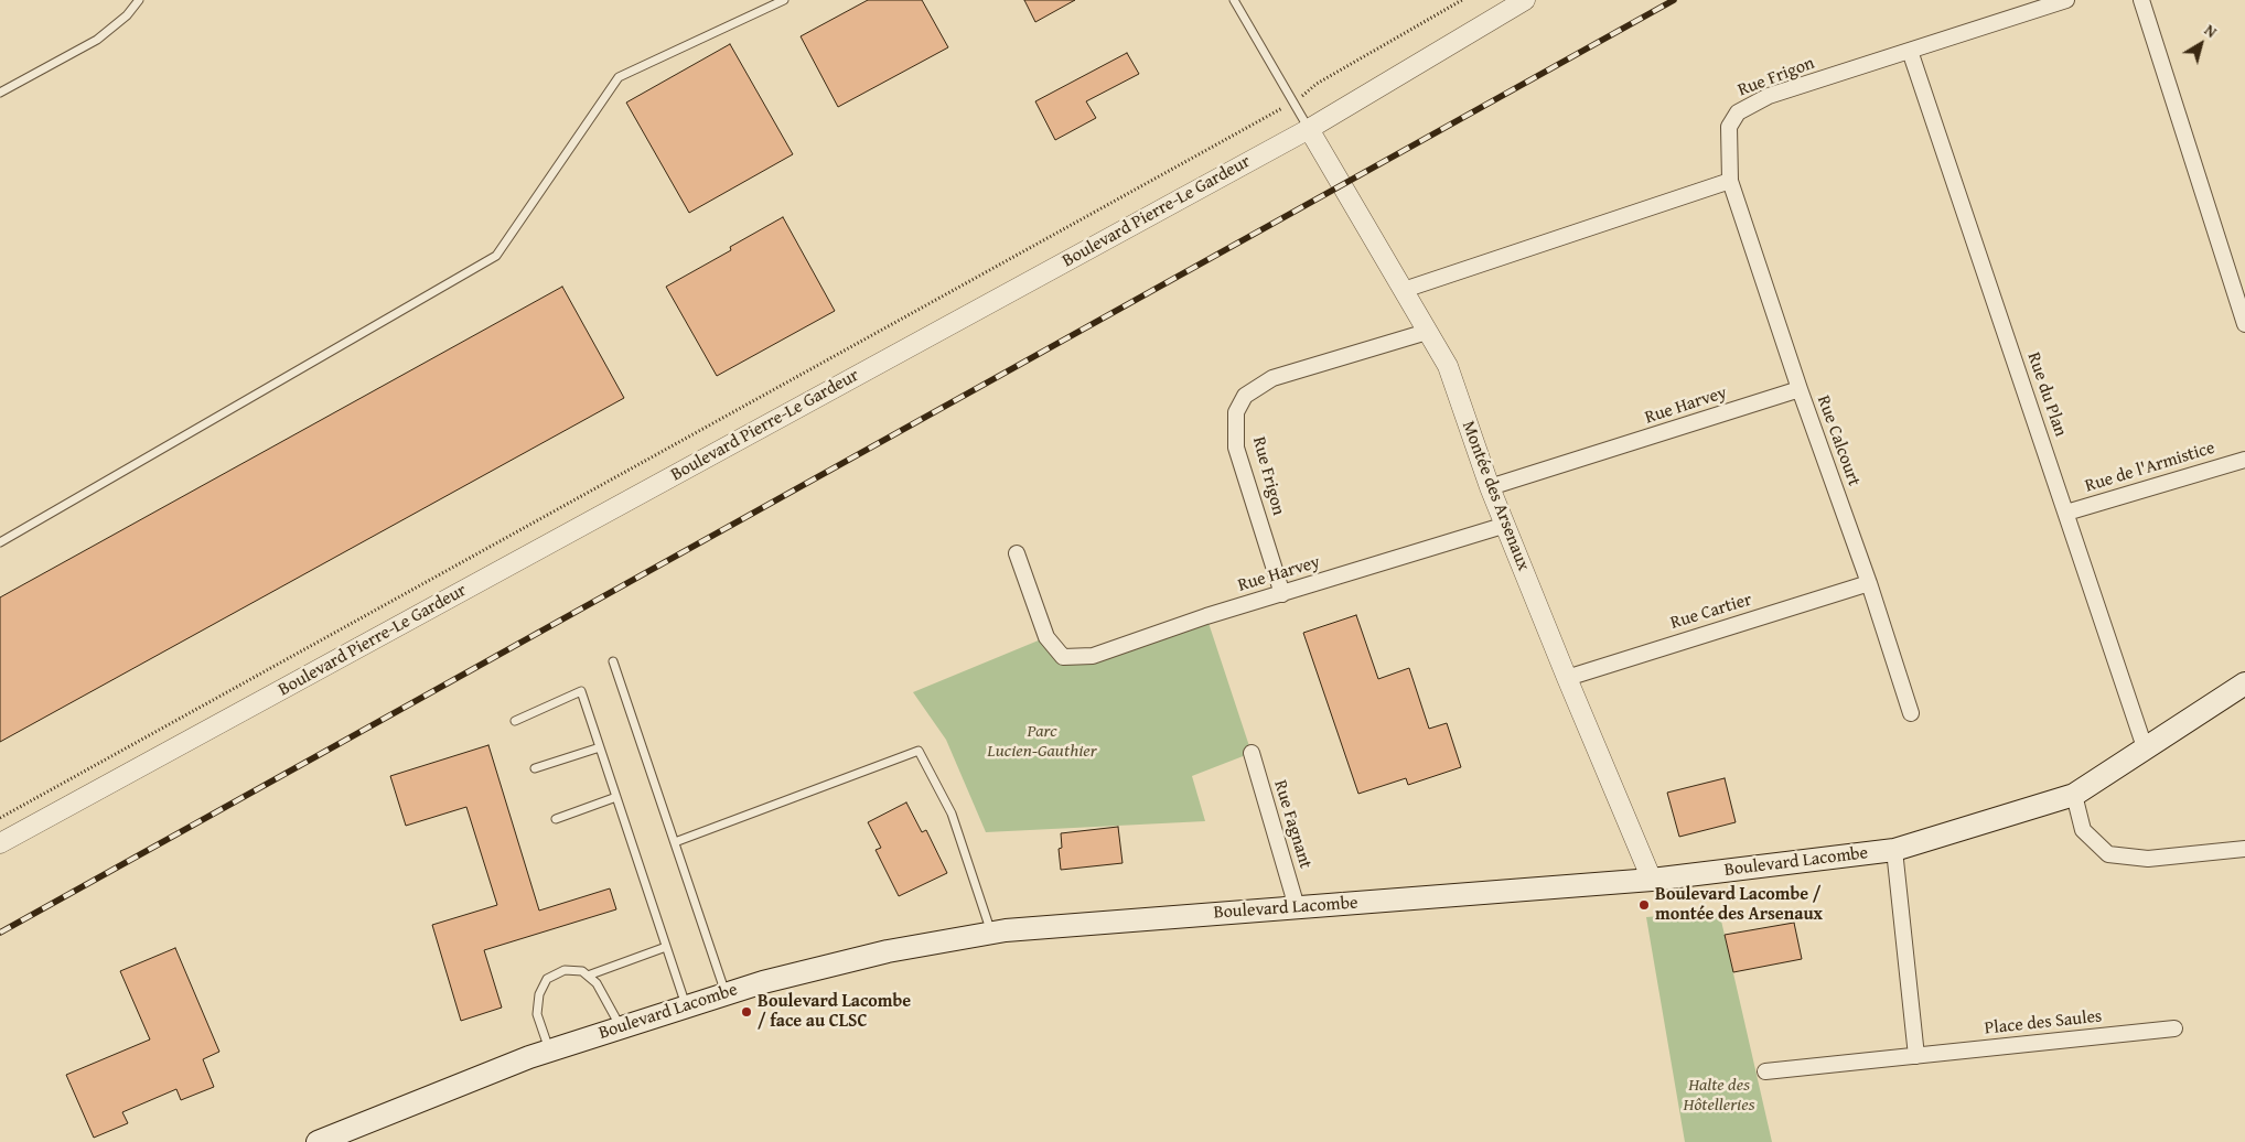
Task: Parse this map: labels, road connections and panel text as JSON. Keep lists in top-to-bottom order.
{
  "streets": {
    "main road": ["Boulevard Lacombe"],
    "street": [
      "Rue Frigon",
      "Boulevard Pierre-Le Gardeur",
      "Rue du Plan",
      "Rue Harvey",
      "Rue Calcourt",
      "Rue de l'Armistice",
      "Montée des Arsenaux",
      "Rue Cartier",
      "Rue Fagnant",
      "Place des Saules"
    ]
  },
  "crossings": [
    ["Rue Frigon", "Rue du Plan"],
    ["Rue Frigon", "Rue Harvey"],
    ["Rue Frigon", "Rue Calcourt"],
    ["Rue Frigon", "Montée des Arsenaux"],
    ["Boulevard Pierre-Le Gardeur", "Montée des Arsenaux"],
    ["Rue du Plan", "Rue de l'Armistice"],
    ["Rue du Plan", "Boulevard Lacombe"],
    ["Rue Harvey", "Rue Calcourt"],
    ["Rue Harvey", "Montée des Arsenaux"],
    ["Rue Calcourt", "Rue Cartier"],
    ["Montée des Arsenaux", "Rue Cartier"],
    ["Montée des Arsenaux", "Boulevard Lacombe"],
    ["Rue Fagnant", "Boulevard Lacombe"]
  ],
  "parks": ["Parc Lucien-Gauthier", "Halte des Hôtelleries"],
  "places": ["Boulevard Lacombe / montée des Arsenaux", "Boulevard Lacombe / face au CLSC"],
  "north": "top right"
}
